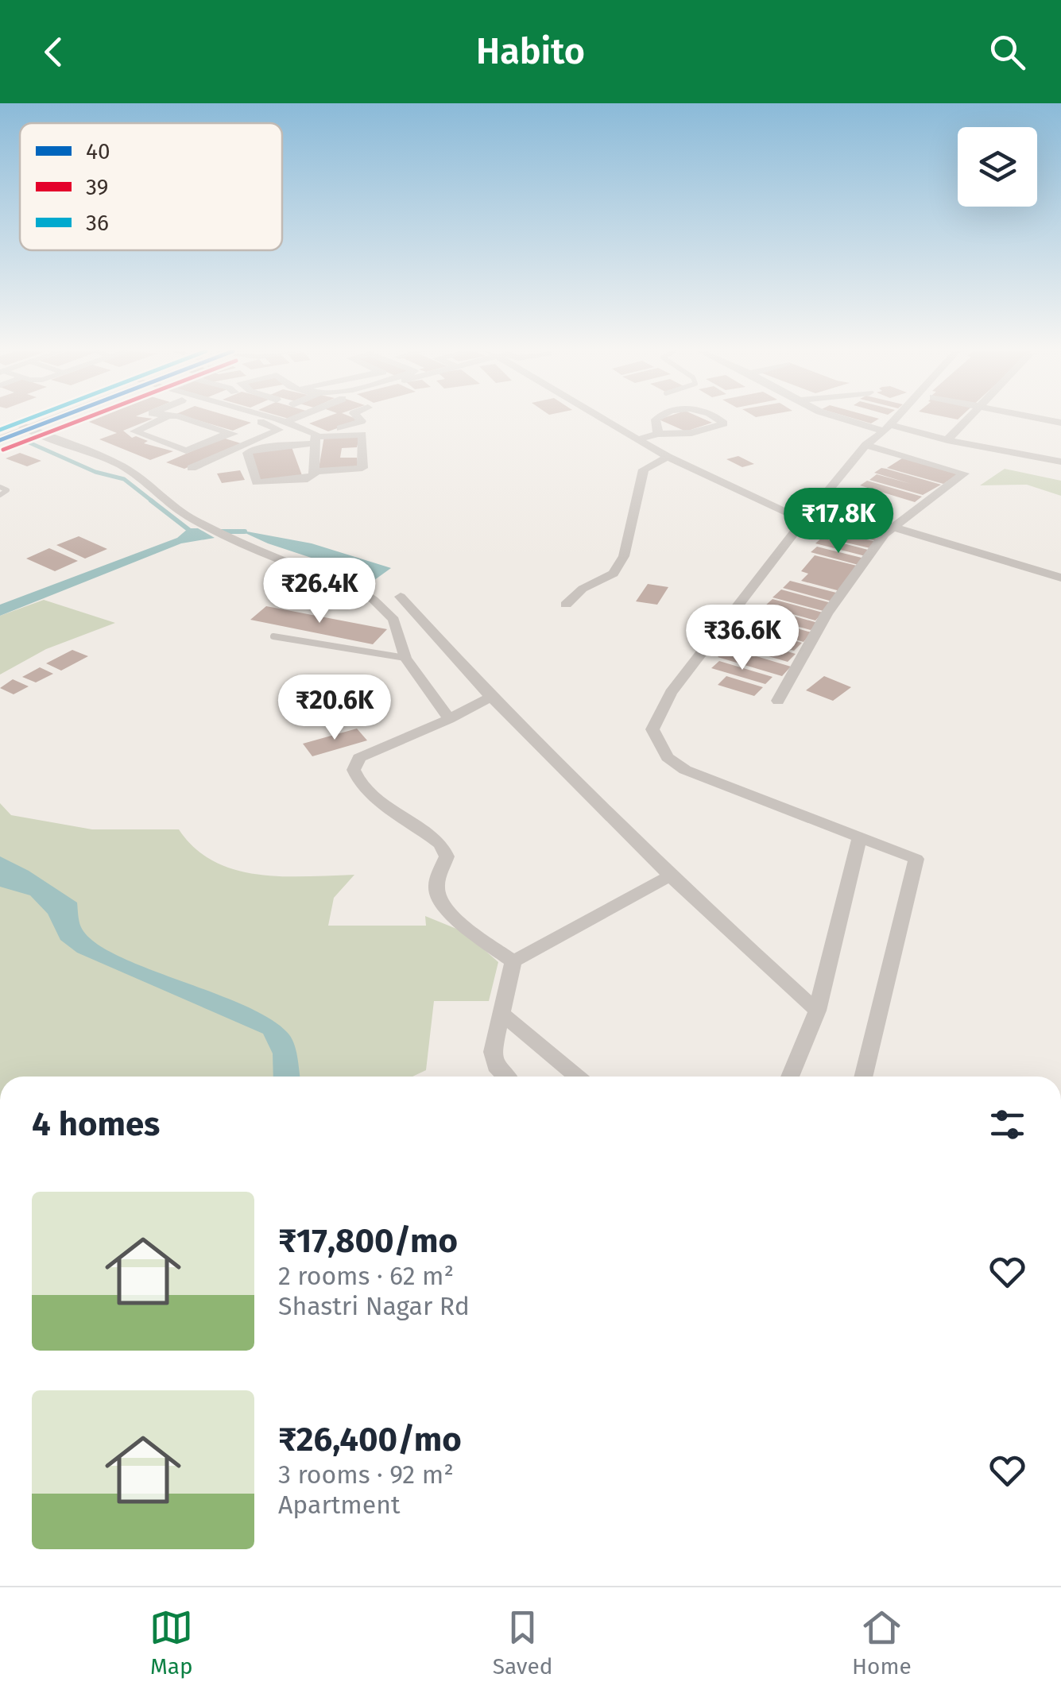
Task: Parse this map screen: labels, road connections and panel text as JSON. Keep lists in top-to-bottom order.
{
  "lines": ["transit line 40", "transit line 39", "transit line 36"],
  "legend": ["40", "39", "36"],
  "page": {
    "header": "Habito",
    "price": [
      "₹17.8K",
      "₹26.4K",
      "₹36.6K",
      "₹20.6K"
    ],
    "heading": "4 homes",
    "list": [
      {
        "name": "₹17,800/mo",
        "note": "2 rooms · 62 m² · Shastri Nagar Rd"
      },
      {
        "name": "₹26,400/mo",
        "note": "3 rooms · 92 m² · Apartment"
      }
    ],
    "tabs": ["Map", "Saved", "Home"]
  }
}
